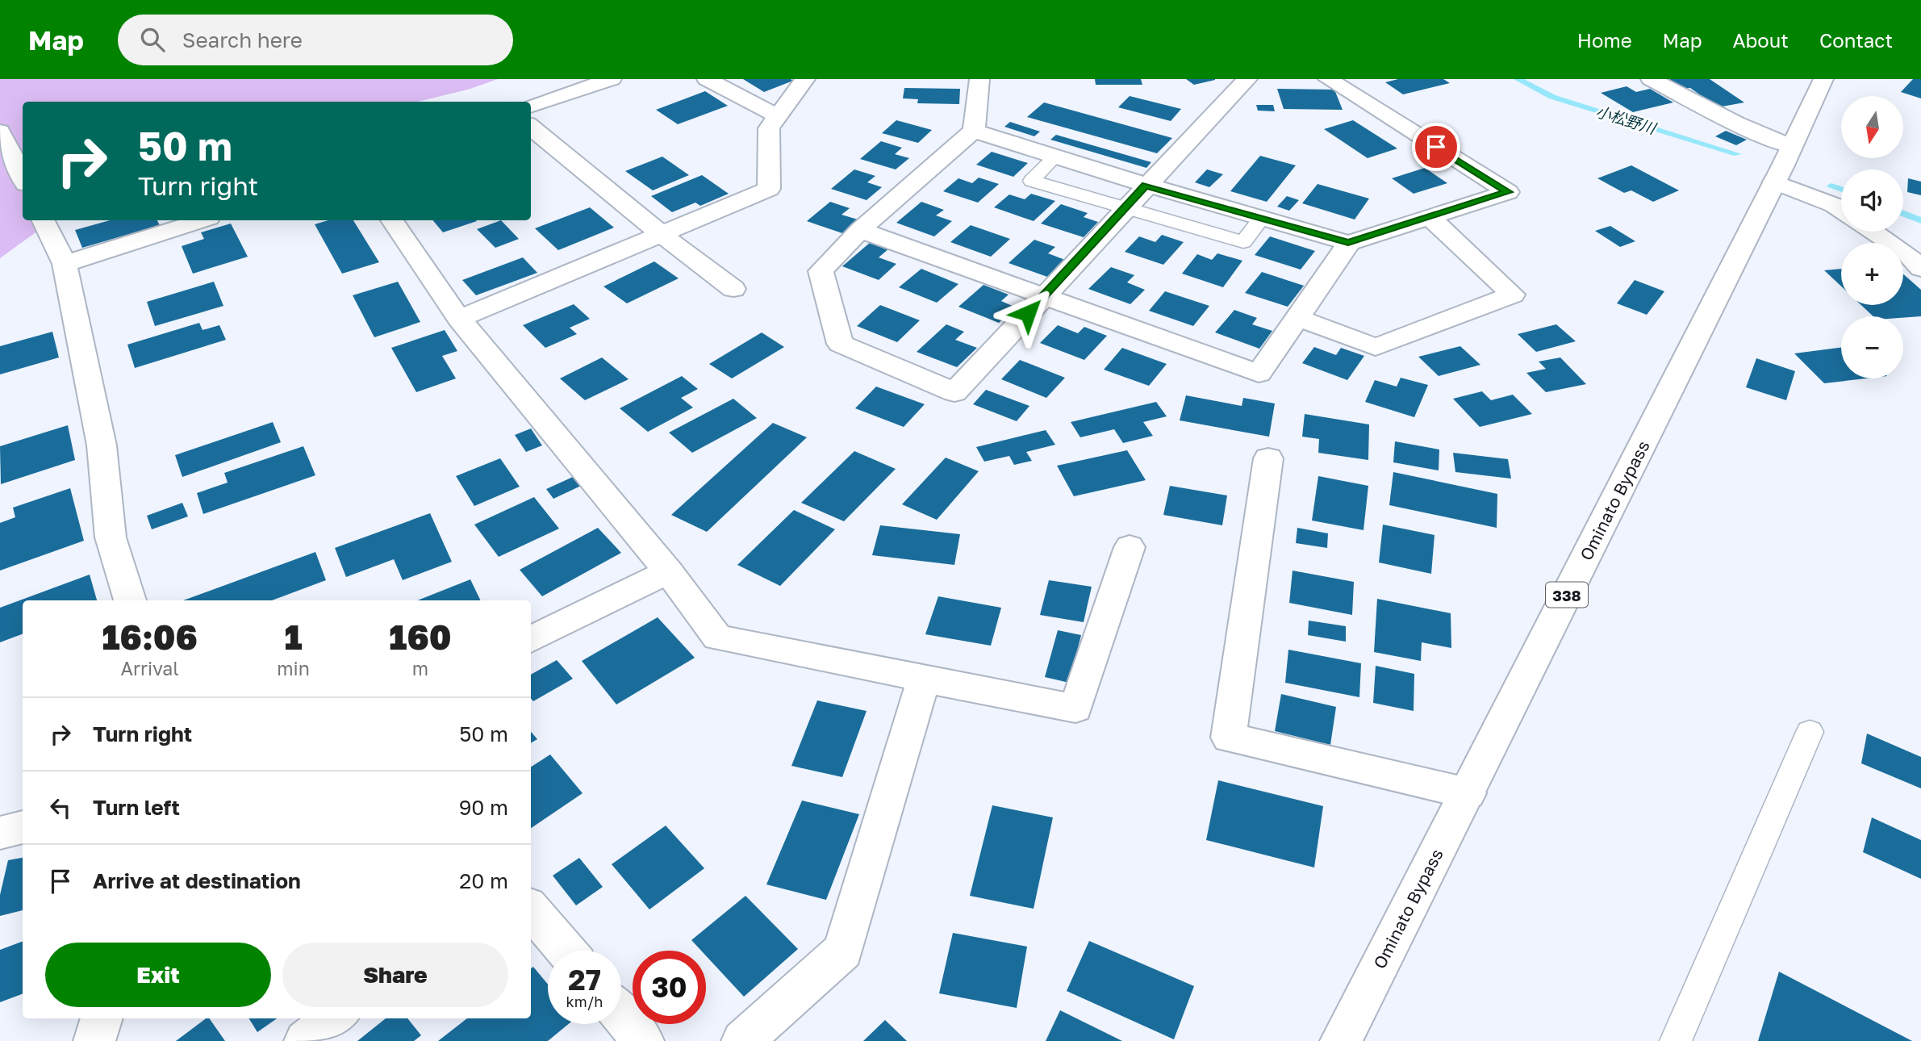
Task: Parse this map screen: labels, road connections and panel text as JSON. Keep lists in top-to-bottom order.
{
  "streets": {
    "main road": ["Ominato Bypass", "338"]
  },
  "water": ["小松野川"],
  "north": "bottom",
  "page": {
    "header": "Map",
    "search": "Search here",
    "nav": [
      "Home",
      "Map",
      "About",
      "Contact"
    ],
    "map_buttons": ["+", "−"],
    "turn": ["50 m", "Turn right"],
    "eta": [
      "16:06",
      "Arrival",
      "1",
      "min",
      "160",
      "m"
    ],
    "list": [
      {
        "name": "Turn right",
        "value": "50 m"
      },
      {
        "name": "Turn left",
        "value": "90 m"
      },
      {
        "name": "Arrive at destination",
        "value": "20 m"
      }
    ],
    "buttons": ["Exit", "Share"],
    "speed": "27 km/h",
    "limit": "30"
  }
}
